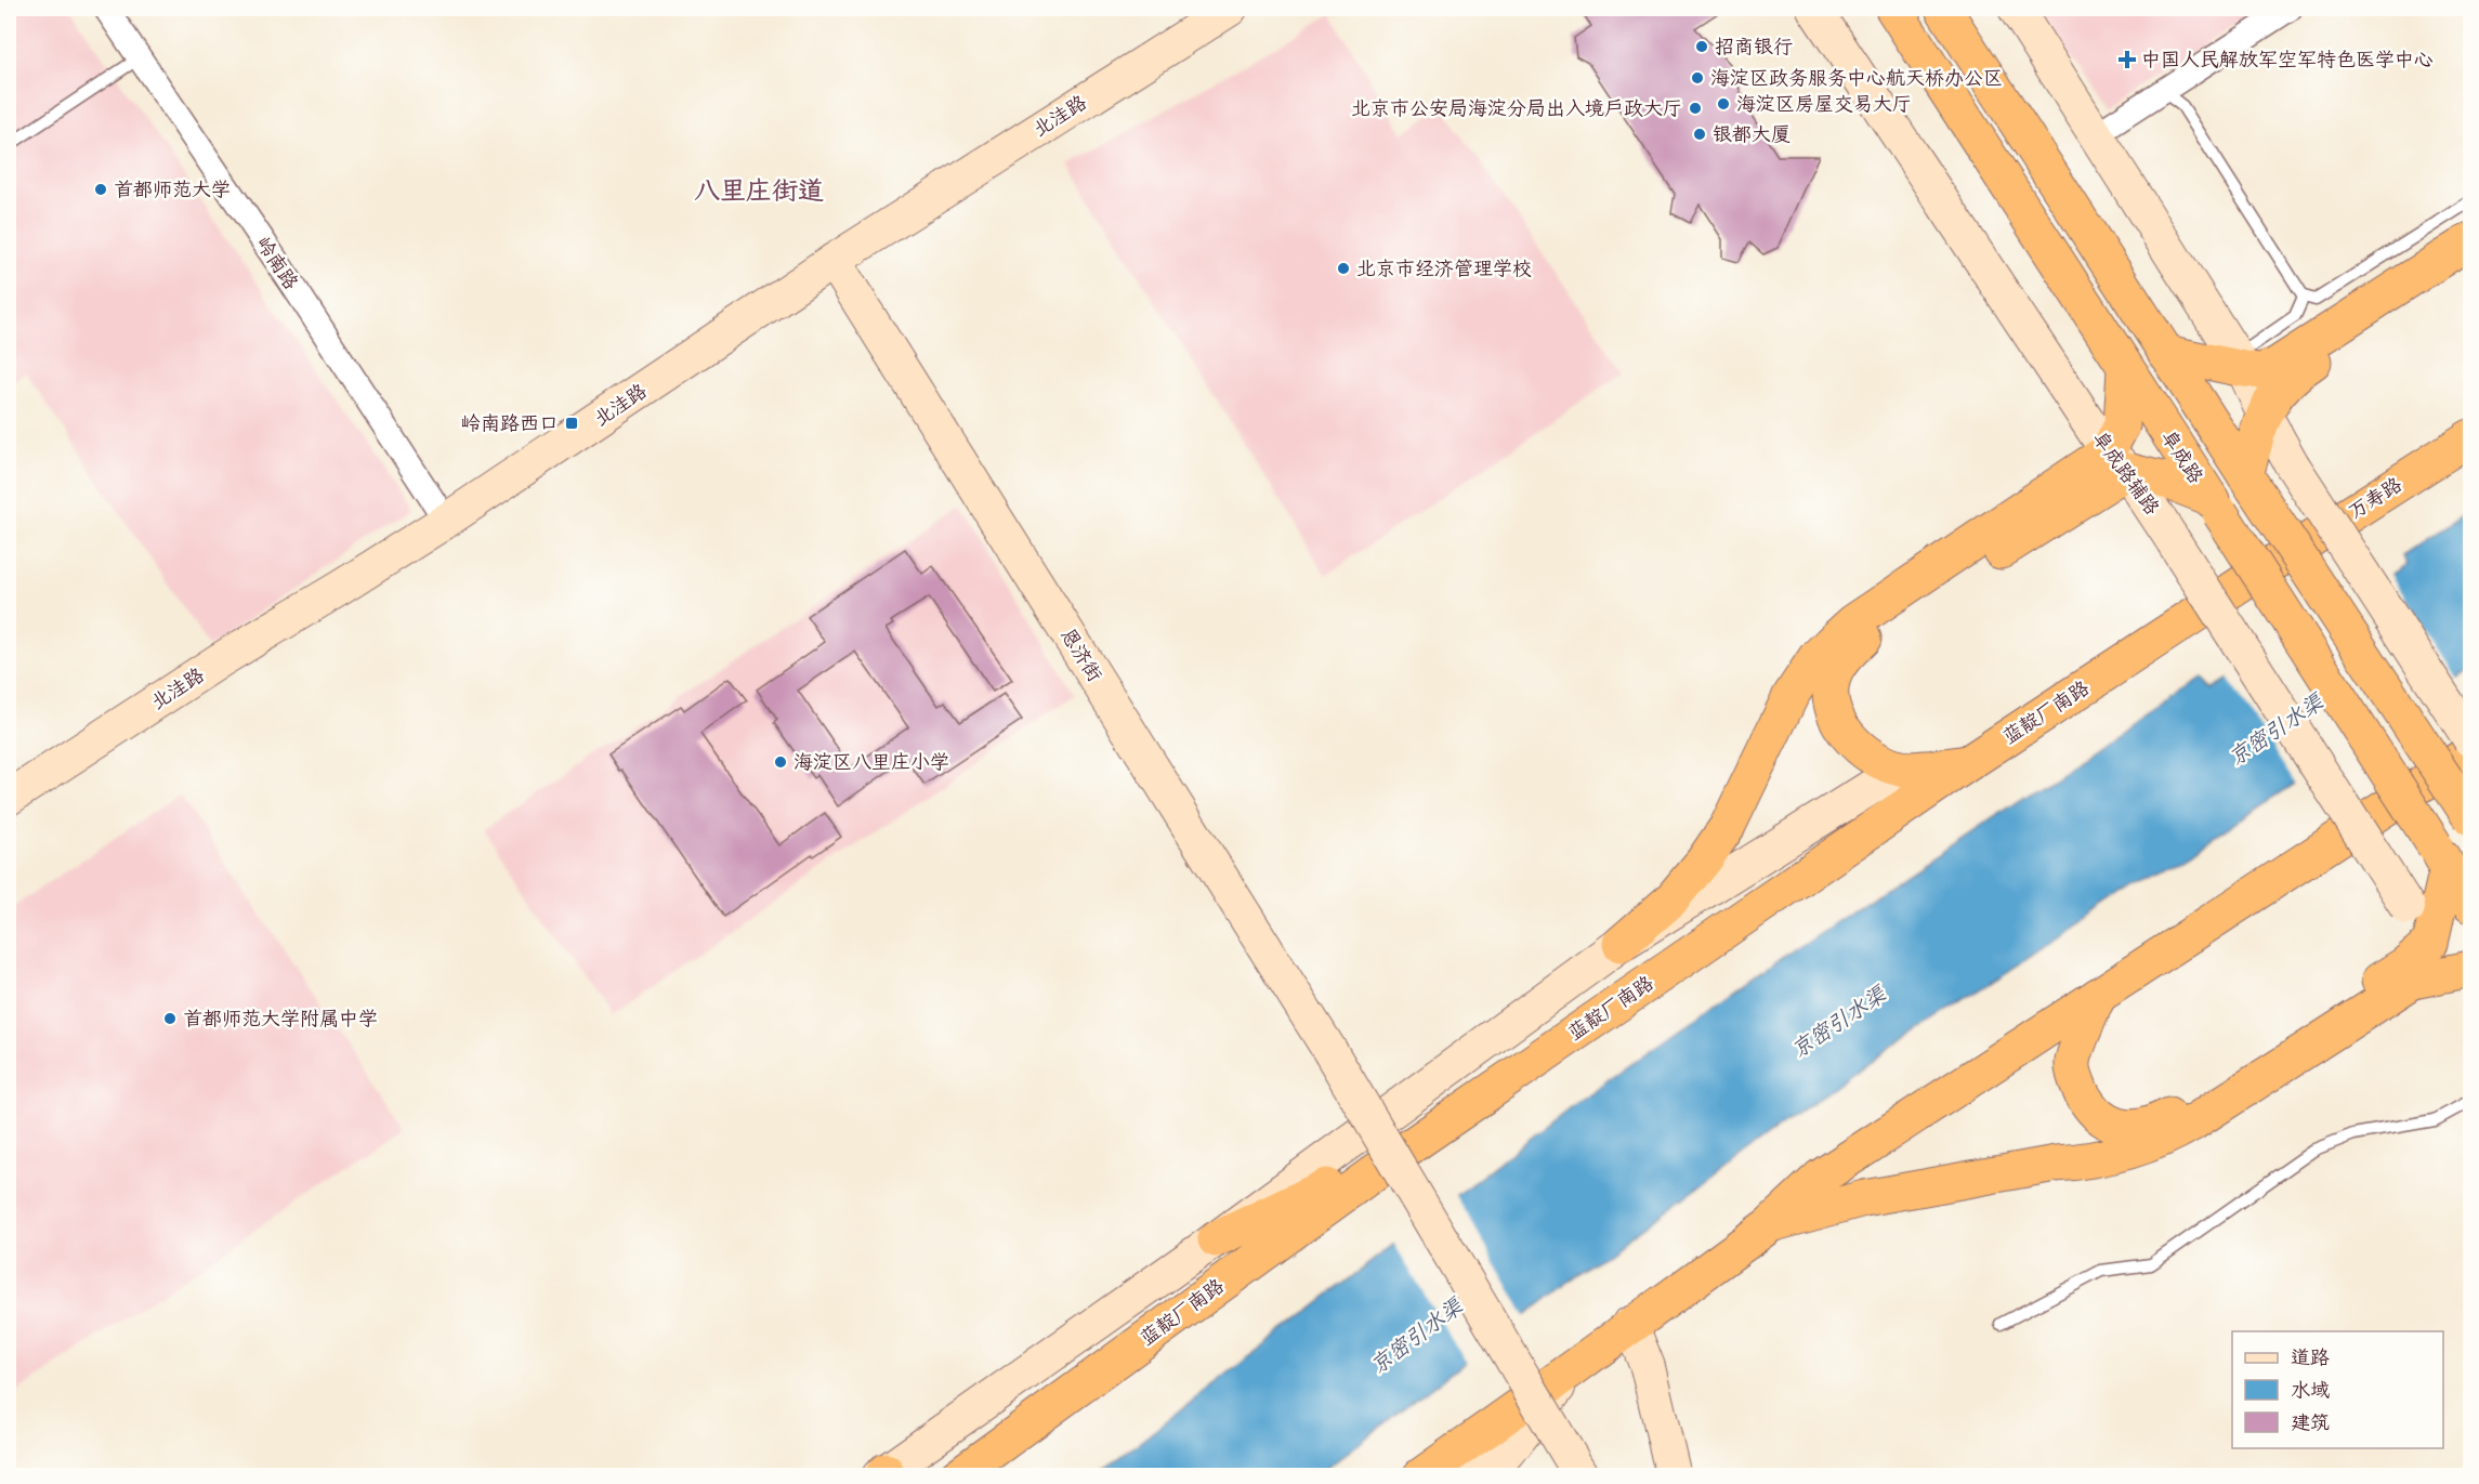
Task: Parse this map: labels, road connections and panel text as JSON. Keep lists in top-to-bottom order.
{
  "streets": {
    "highway": ["阜成路", "万寿路", "蓝靛厂南路"],
    "street": [
      "北洼路",
      "岭南路",
      "阜成路辅路",
      "恩济街"
    ]
  },
  "crossings": [
    ["北洼路", "岭南路"],
    ["北洼路", "恩济街"],
    ["万寿路", "蓝靛厂南路"]
  ],
  "districts": ["八里庄街道"],
  "water": ["京密引水渠"],
  "places": {
    "other": [
      "招商银行",
      "海淀区政务服务中心航天桥办公区",
      "海淀区房屋交易大厅",
      "北京市公安局海淀分局出入境户政大厅",
      "银都大厦",
      "首都师范大学",
      "北京市经济管理学校",
      "海淀区八里庄小学",
      "首都师范大学附属中学"
    ],
    "health": ["中国人民解放军空军特色医学中心"],
    "transit": ["岭南路西口"]
  },
  "legend": ["道路", "水域", "建筑"]
}
